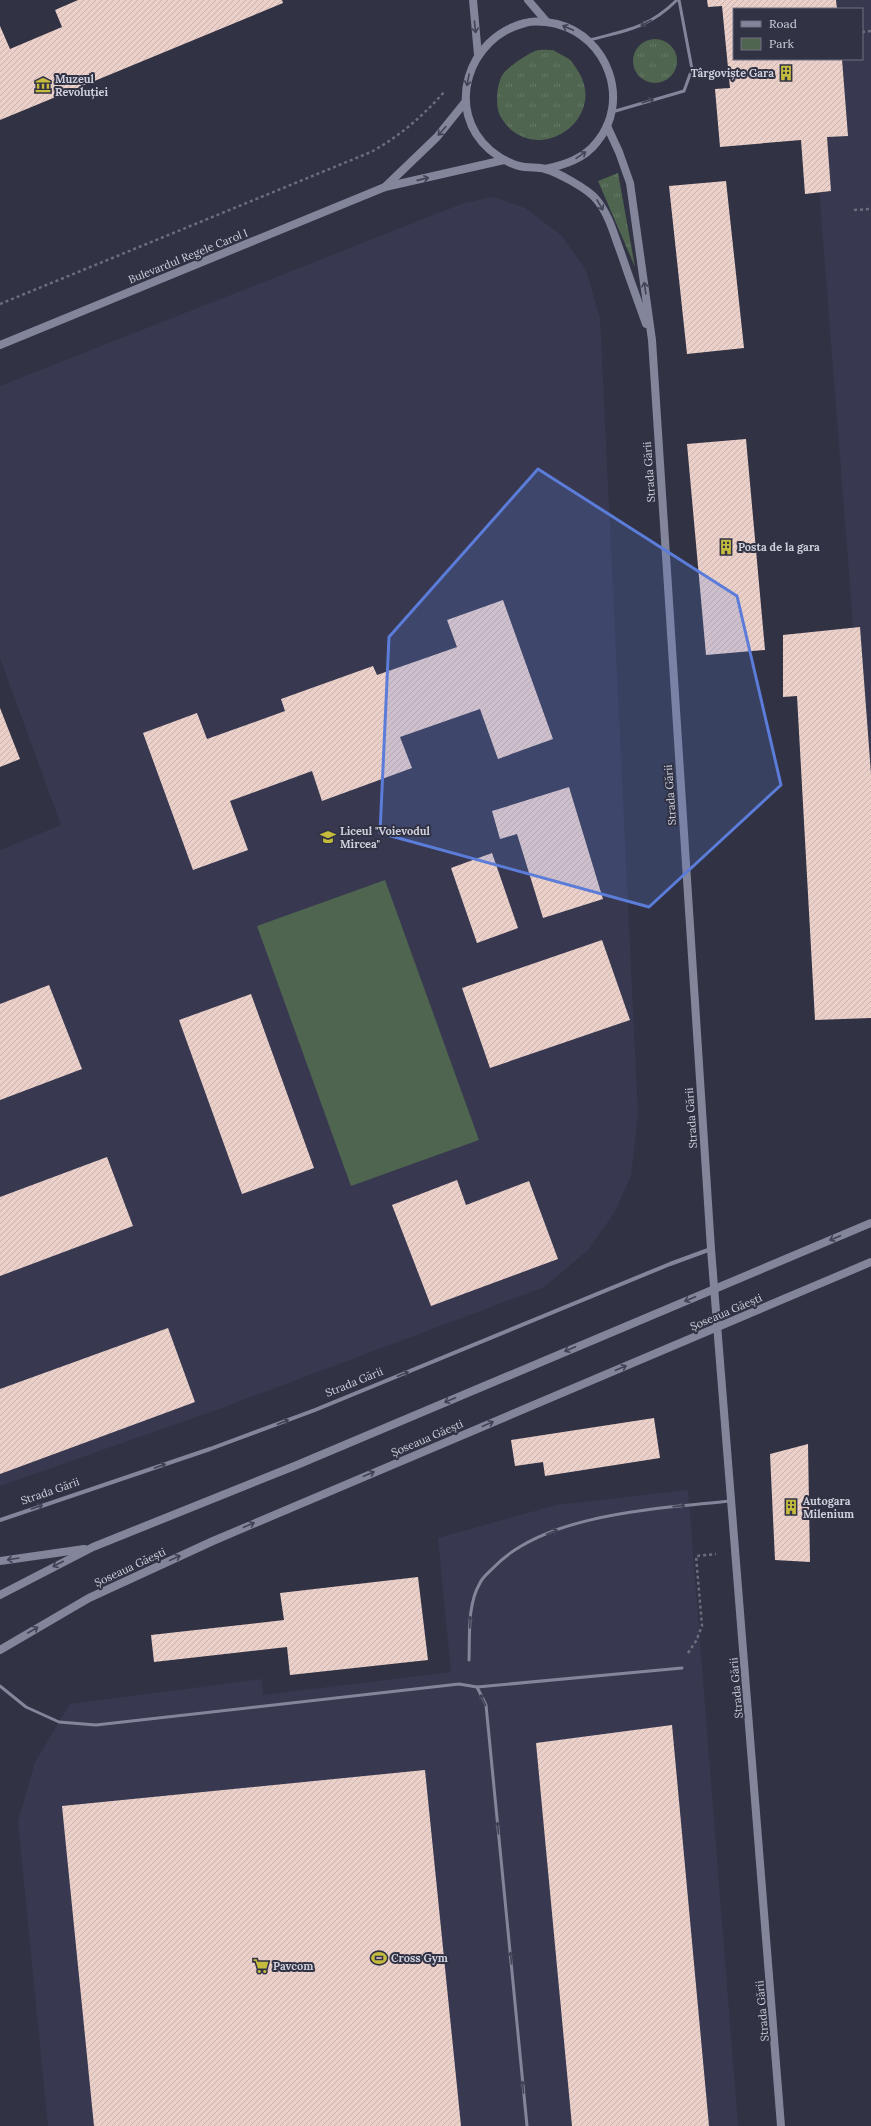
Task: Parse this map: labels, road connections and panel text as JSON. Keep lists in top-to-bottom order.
{
  "streets": {
    "main road": ["Bulevardul Regele Carol I", "Strada Gării", "Șoseaua Găești"]
  },
  "crossings": [
    ["Bulevardul Regele Carol I", "Strada Gării"]
  ],
  "places": {
    "building": ["Târgoviște Gara", "Posta de la gara", "Autogara Milenium"],
    "museum": ["Muzeul Revoluției"],
    "school or university": ["Liceul \"Voievodul Mircea\""],
    "sports": ["Cross Gym"],
    "supermarket": ["Pavcom"]
  },
  "legend": ["Road", "Park"]
}
